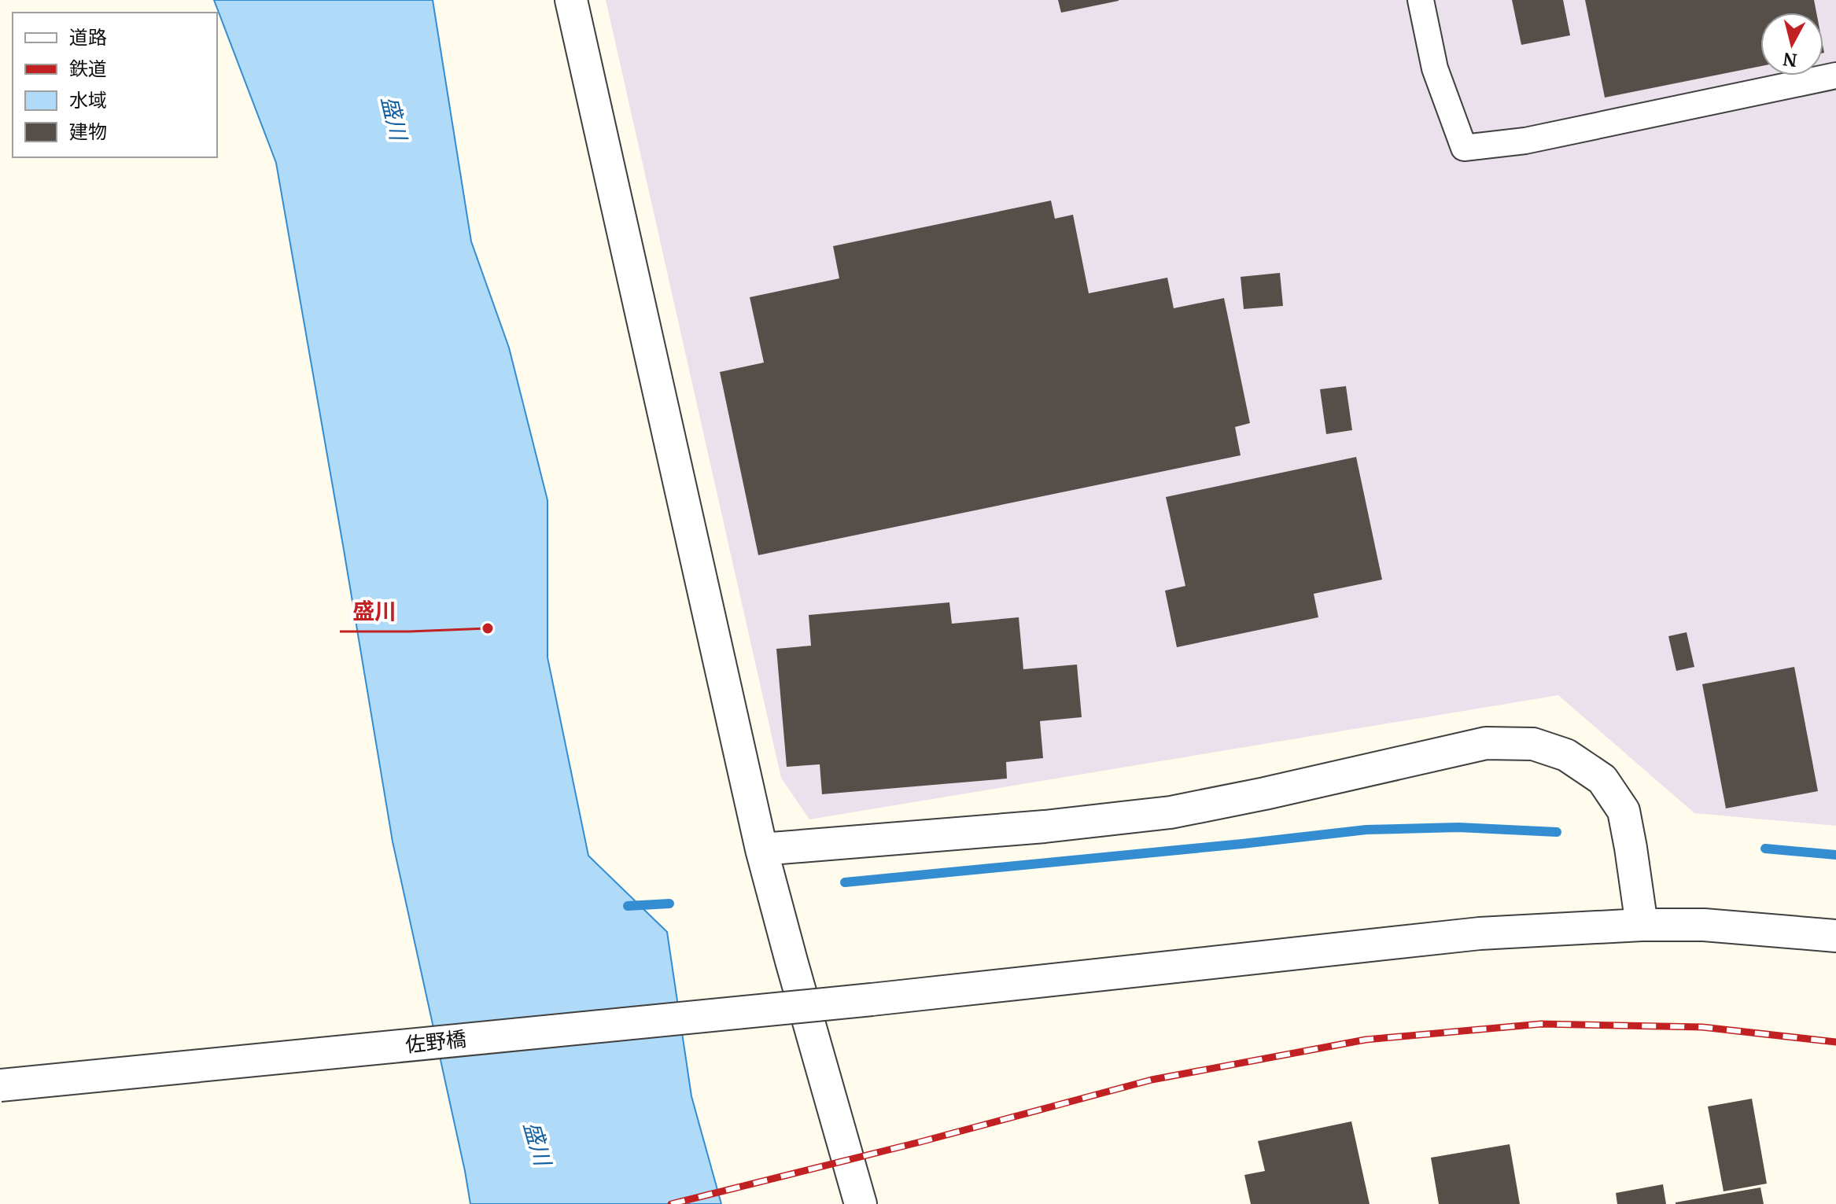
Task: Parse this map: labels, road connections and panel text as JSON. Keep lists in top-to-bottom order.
{
  "streets": {
    "street": ["佐野橋"]
  },
  "water": ["盛川"],
  "places": ["盛川"],
  "legend": [
    "道路",
    "鉄道",
    "水域",
    "建物"
  ],
  "north": "bottom"
}
